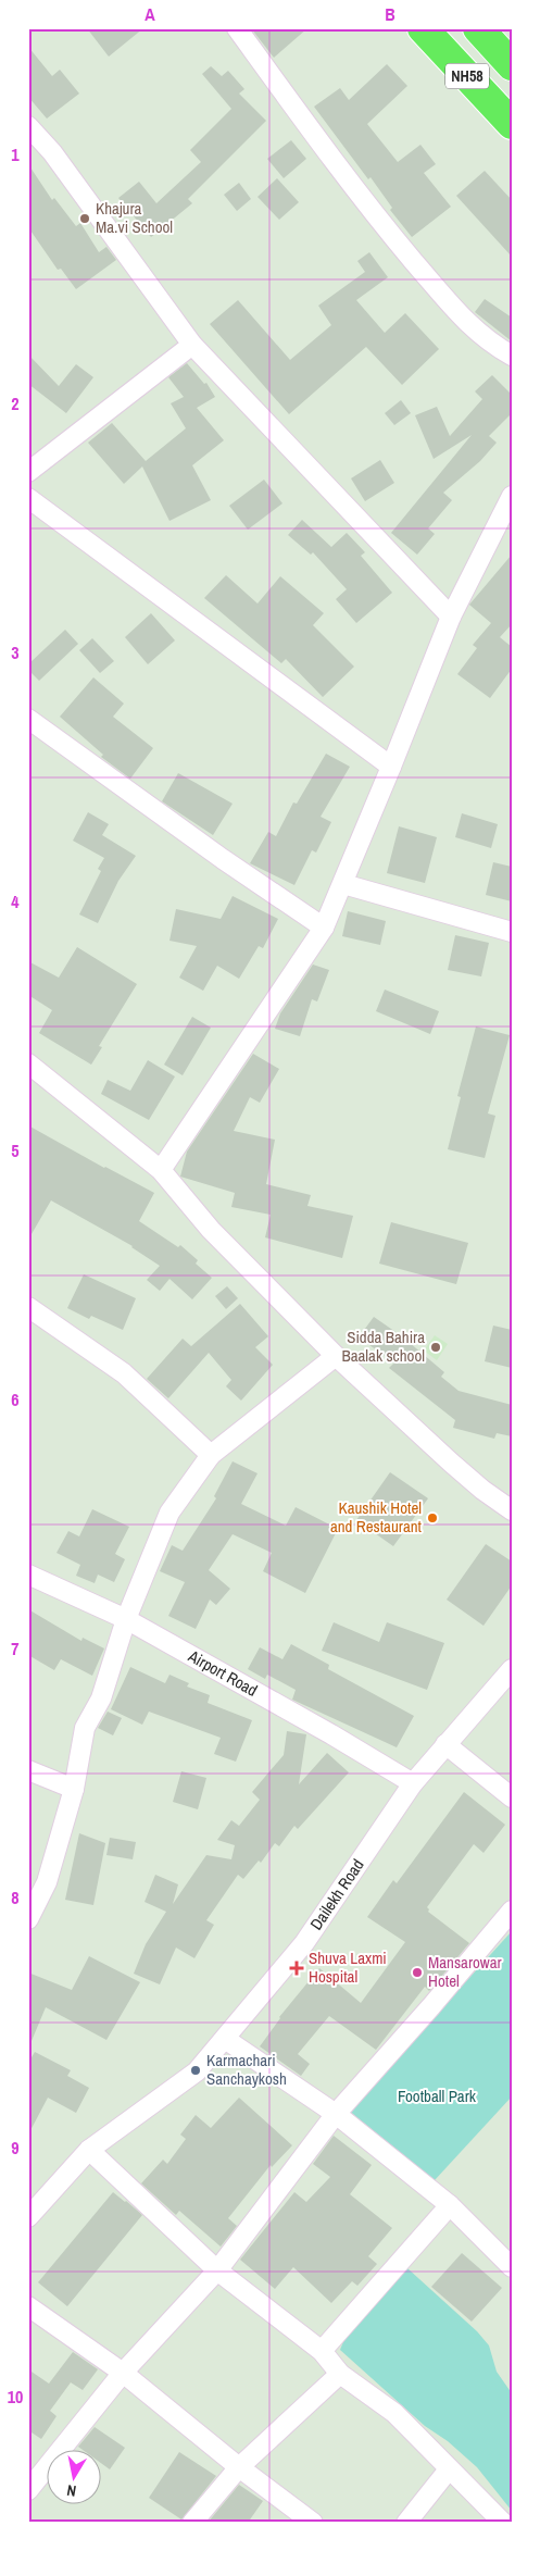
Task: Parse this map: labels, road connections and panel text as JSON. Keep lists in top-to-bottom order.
{
  "streets": {
    "main road": ["NH58"],
    "street": ["Airport Road", "Dailekh Road"]
  },
  "crossings": [
    ["Airport Road", "Dailekh Road"]
  ],
  "parks": ["Football Park"],
  "places": {
    "other": [
      "Khajura Ma.vi School",
      "Sidda Bahira Baalak school",
      "Kaushik Hotel and Restaurant",
      "Mansarowar Hotel",
      "Karmachari Sanchaykosh"
    ],
    "health": ["Shuva Laxmi Hospital"]
  },
  "north": "bottom",
  "grid": {
    "columns": ["A", "B"],
    "rows": [
      "1",
      "2",
      "3",
      "4",
      "5",
      "6",
      "7",
      "8",
      "9",
      "10"
    ]
  }
}
